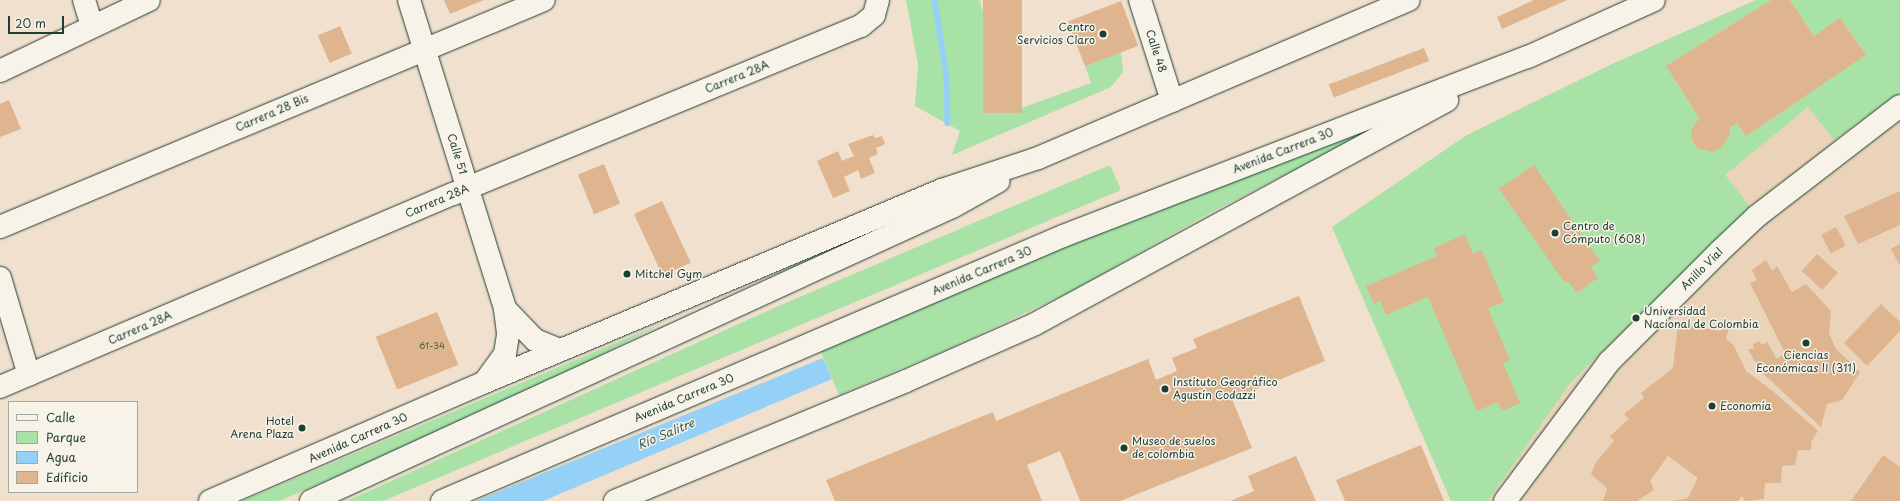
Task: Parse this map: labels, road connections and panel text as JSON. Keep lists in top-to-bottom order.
{
  "streets": {
    "main road": [
      "Calle 48",
      "Carrera 28A",
      "Carrera 28 Bis",
      "Avenida Carrera 30",
      "Calle 51",
      "Anillo Vial"
    ]
  },
  "crossings": [
    ["Calle 48", "Avenida Carrera 30"],
    ["Carrera 28A", "Calle 51"],
    ["Carrera 28 Bis", "Calle 51"],
    ["Avenida Carrera 30", "Calle 51"]
  ],
  "water": ["Río Salitre"],
  "places": [
    "Centro Servicios Claro",
    "Centro de Cómputo (608)",
    "Mitchel Gym",
    "Universidad Nacional de Colombia",
    "Ciencias Económicas II (311)",
    "Instituto Geográfico Agustín Codazzi",
    "Economía",
    "Hotel Arena Plaza",
    "Museo de suelos de colombia"
  ],
  "house_numbers": ["61-34"],
  "legend": [
    "Calle",
    "Parque",
    "Agua",
    "Edificio"
  ],
  "scale_bar": "20 m"
}
